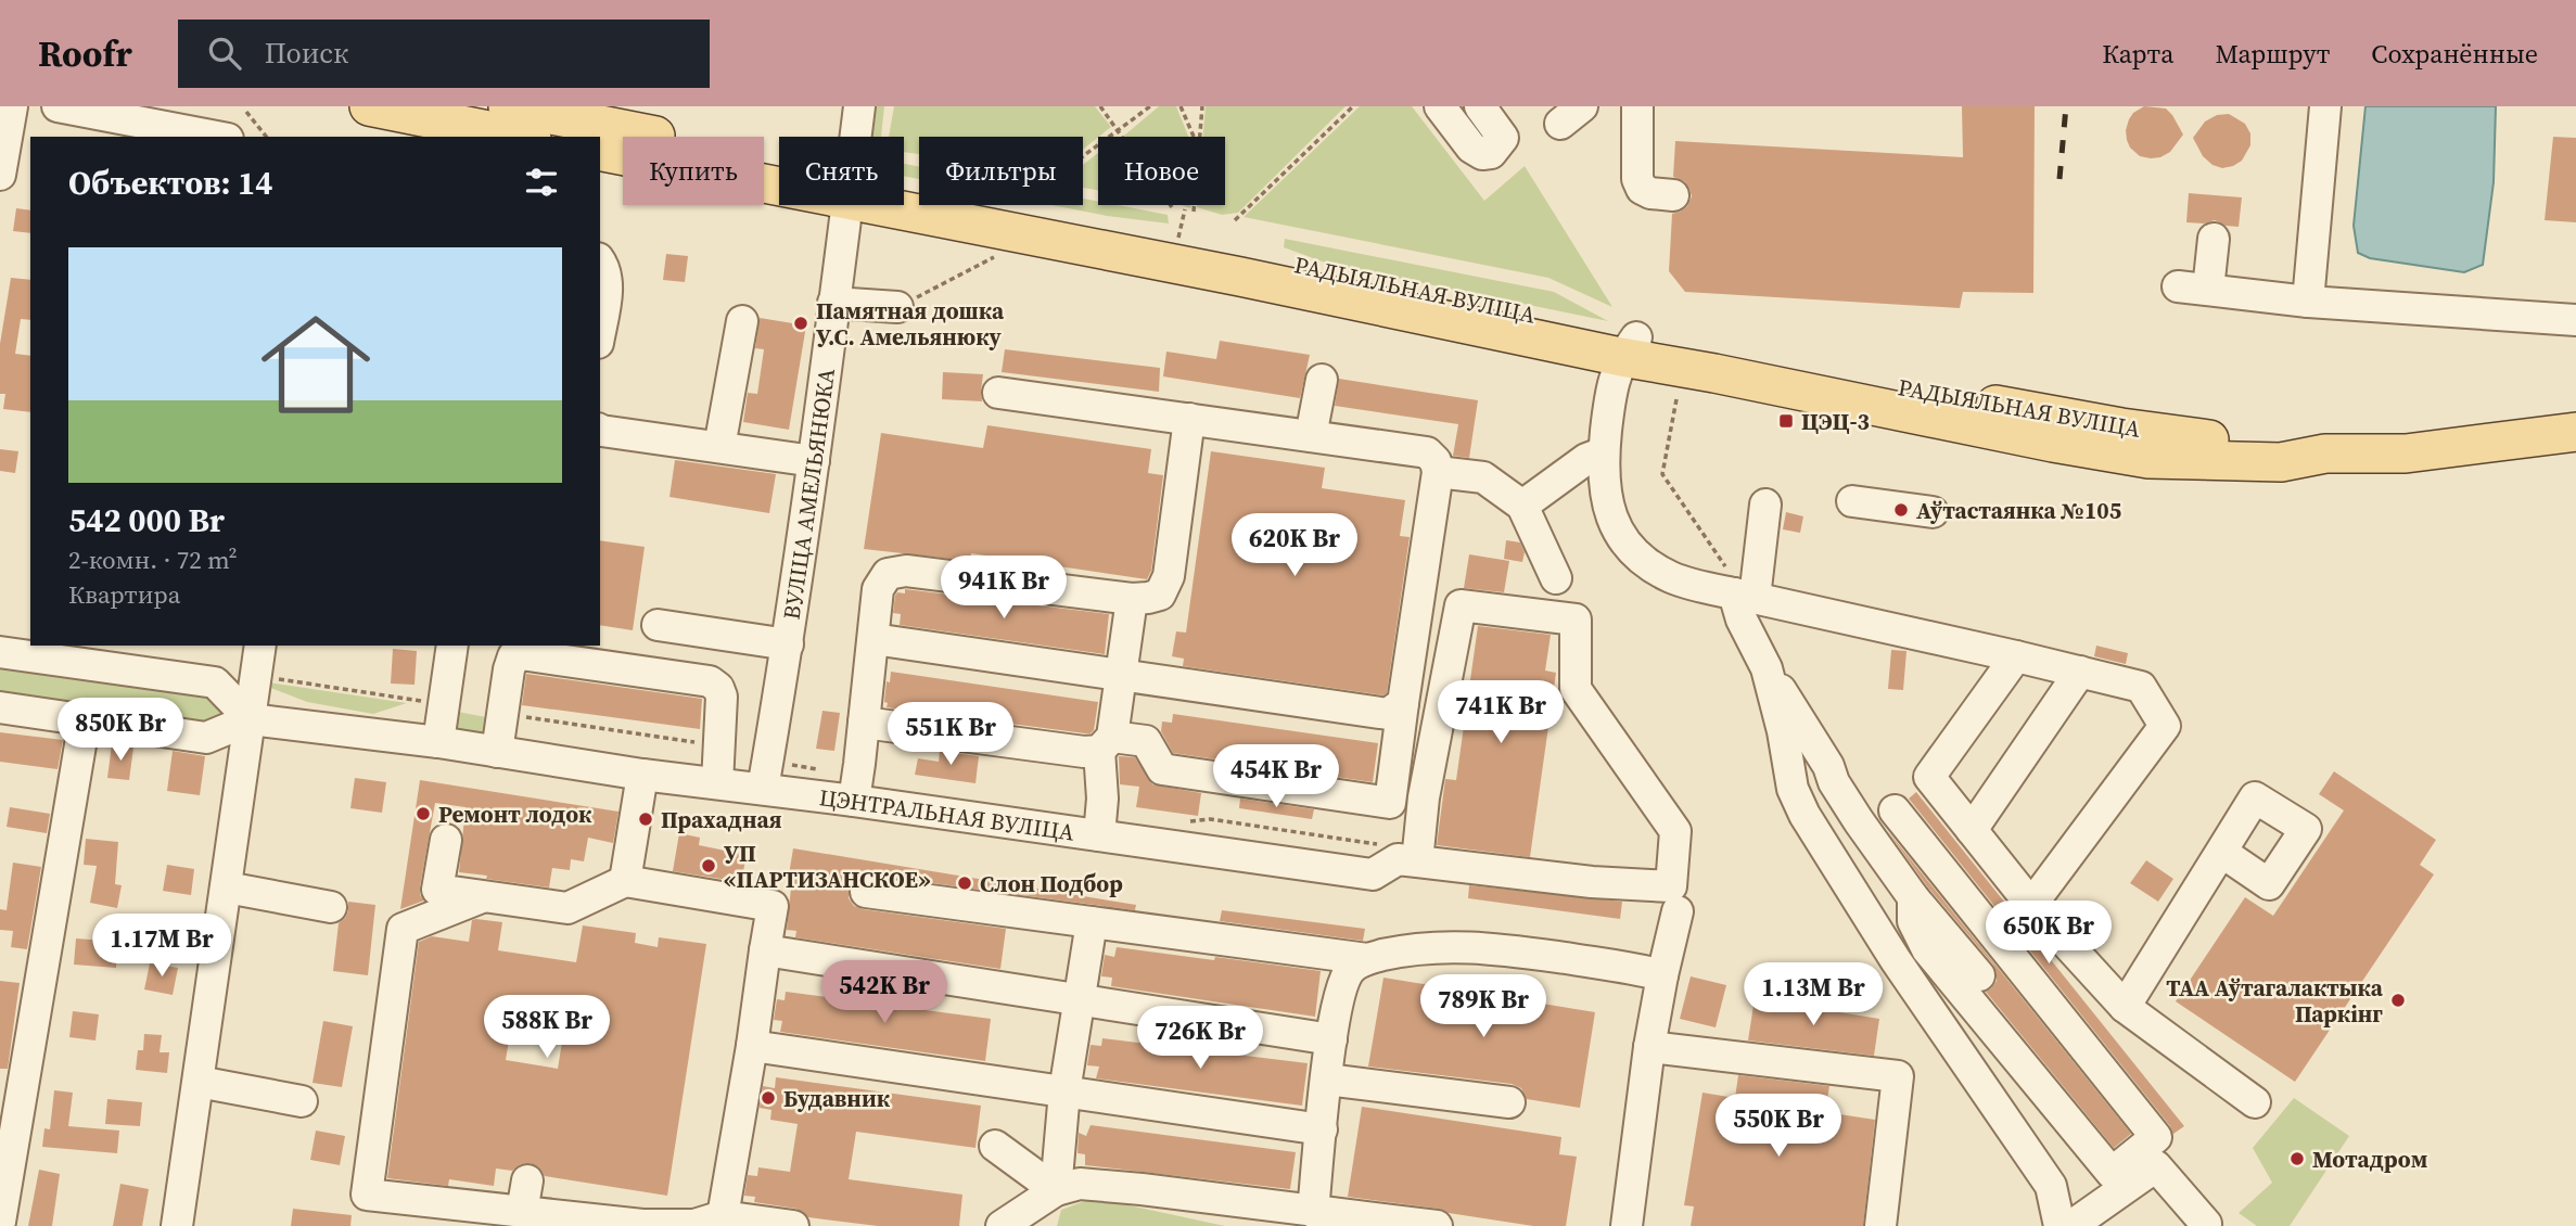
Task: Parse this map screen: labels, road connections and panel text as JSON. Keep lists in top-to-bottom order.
{
  "streets": {
    "main road": ["РАДЫЯЛЬНАЯ ВУЛІЦА"],
    "street": ["ВУЛІЦА АМЕЛЬЯНЮКА", "ЦЭНТРАЛЬНАЯ ВУЛІЦА"]
  },
  "crossings": [
    ["ВУЛІЦА АМЕЛЬЯНЮКА", "ЦЭНТРАЛЬНАЯ ВУЛІЦА"]
  ],
  "places": {
    "other": [
      "Памятная дошка У.С. Амельянюку",
      "Аўтастаянка №105",
      "Ремонт лодок",
      "Прахадная",
      "УП «ПАРТИЗАНСКОЕ»",
      "Слон Подбор",
      "ТАА Аўтагалактыка Паркінг",
      "Будавник",
      "Мотадром"
    ],
    "transit": ["ЦЭЦ-3"]
  },
  "page": {
    "header": "Roofr",
    "search": "Поиск",
    "nav": ["Карта", "Маршрут", "Сохранённые"],
    "chip": [
      "Купить",
      "Снять",
      "Фильтры",
      "Новое"
    ],
    "heading": "Объектов: 14",
    "list": [
      {
        "name": "542 000 Br",
        "note": "2-комн. · 72 m² · Квартира"
      }
    ],
    "price": [
      "620K Br",
      "941K Br",
      "741K Br",
      "850K Br",
      "551K Br",
      "454K Br",
      "650K Br",
      "1.17M Br",
      "542K Br",
      "1.13M Br",
      "789K Br",
      "588K Br",
      "726K Br",
      "550K Br"
    ]
  }
}
